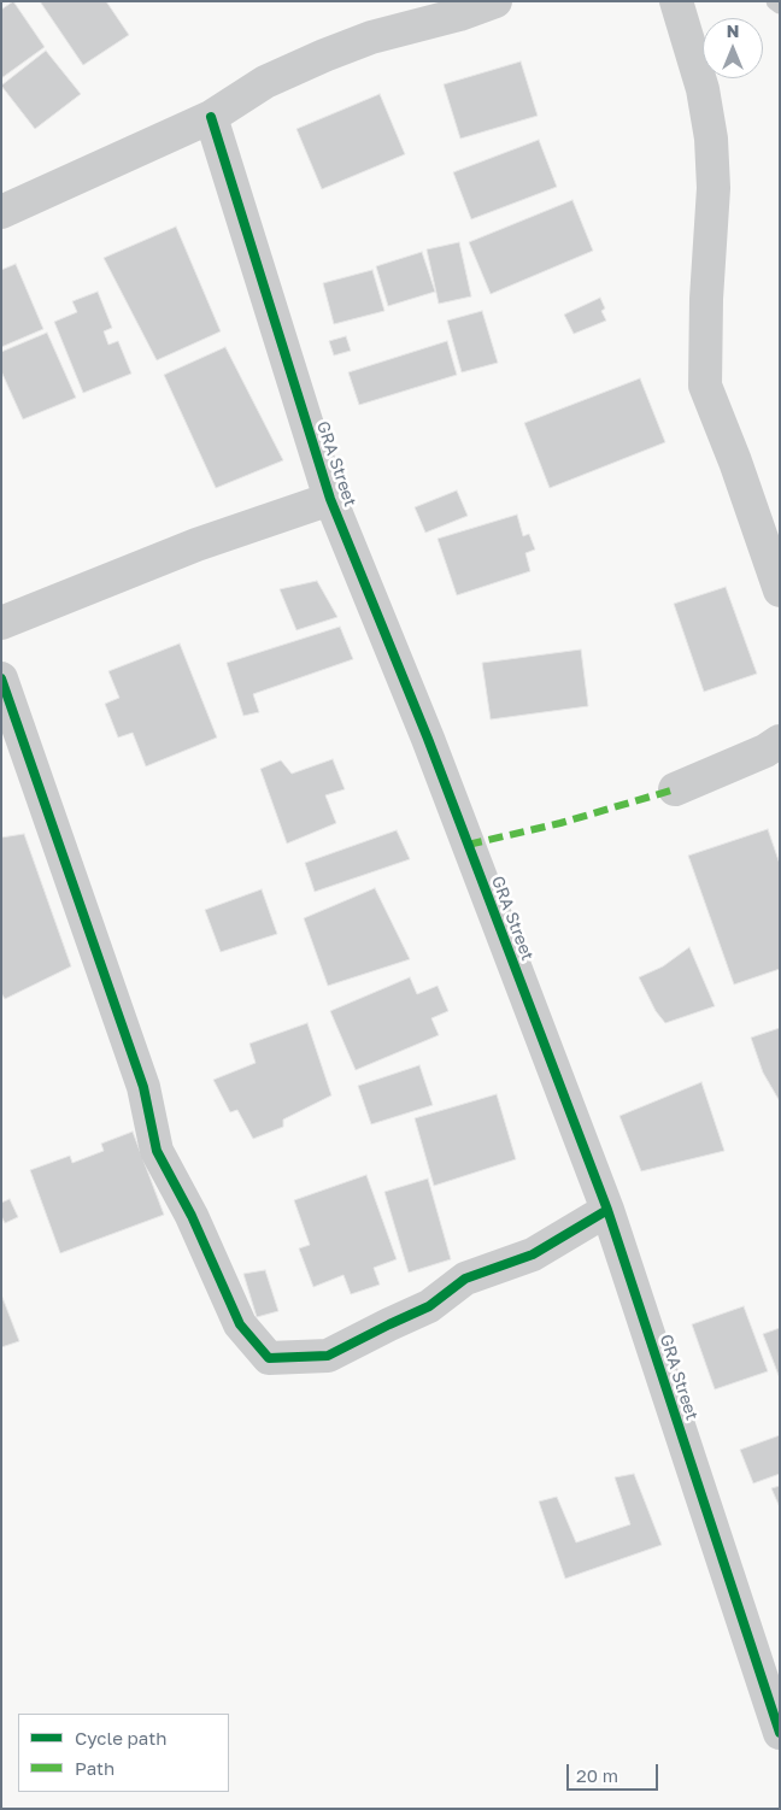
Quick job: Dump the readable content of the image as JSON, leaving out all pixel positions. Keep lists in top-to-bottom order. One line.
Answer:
{"streets":{"street":["GRA Street"]},"legend":["Cycle path","Path"],"scale_bar":"20 m","north":"top"}
